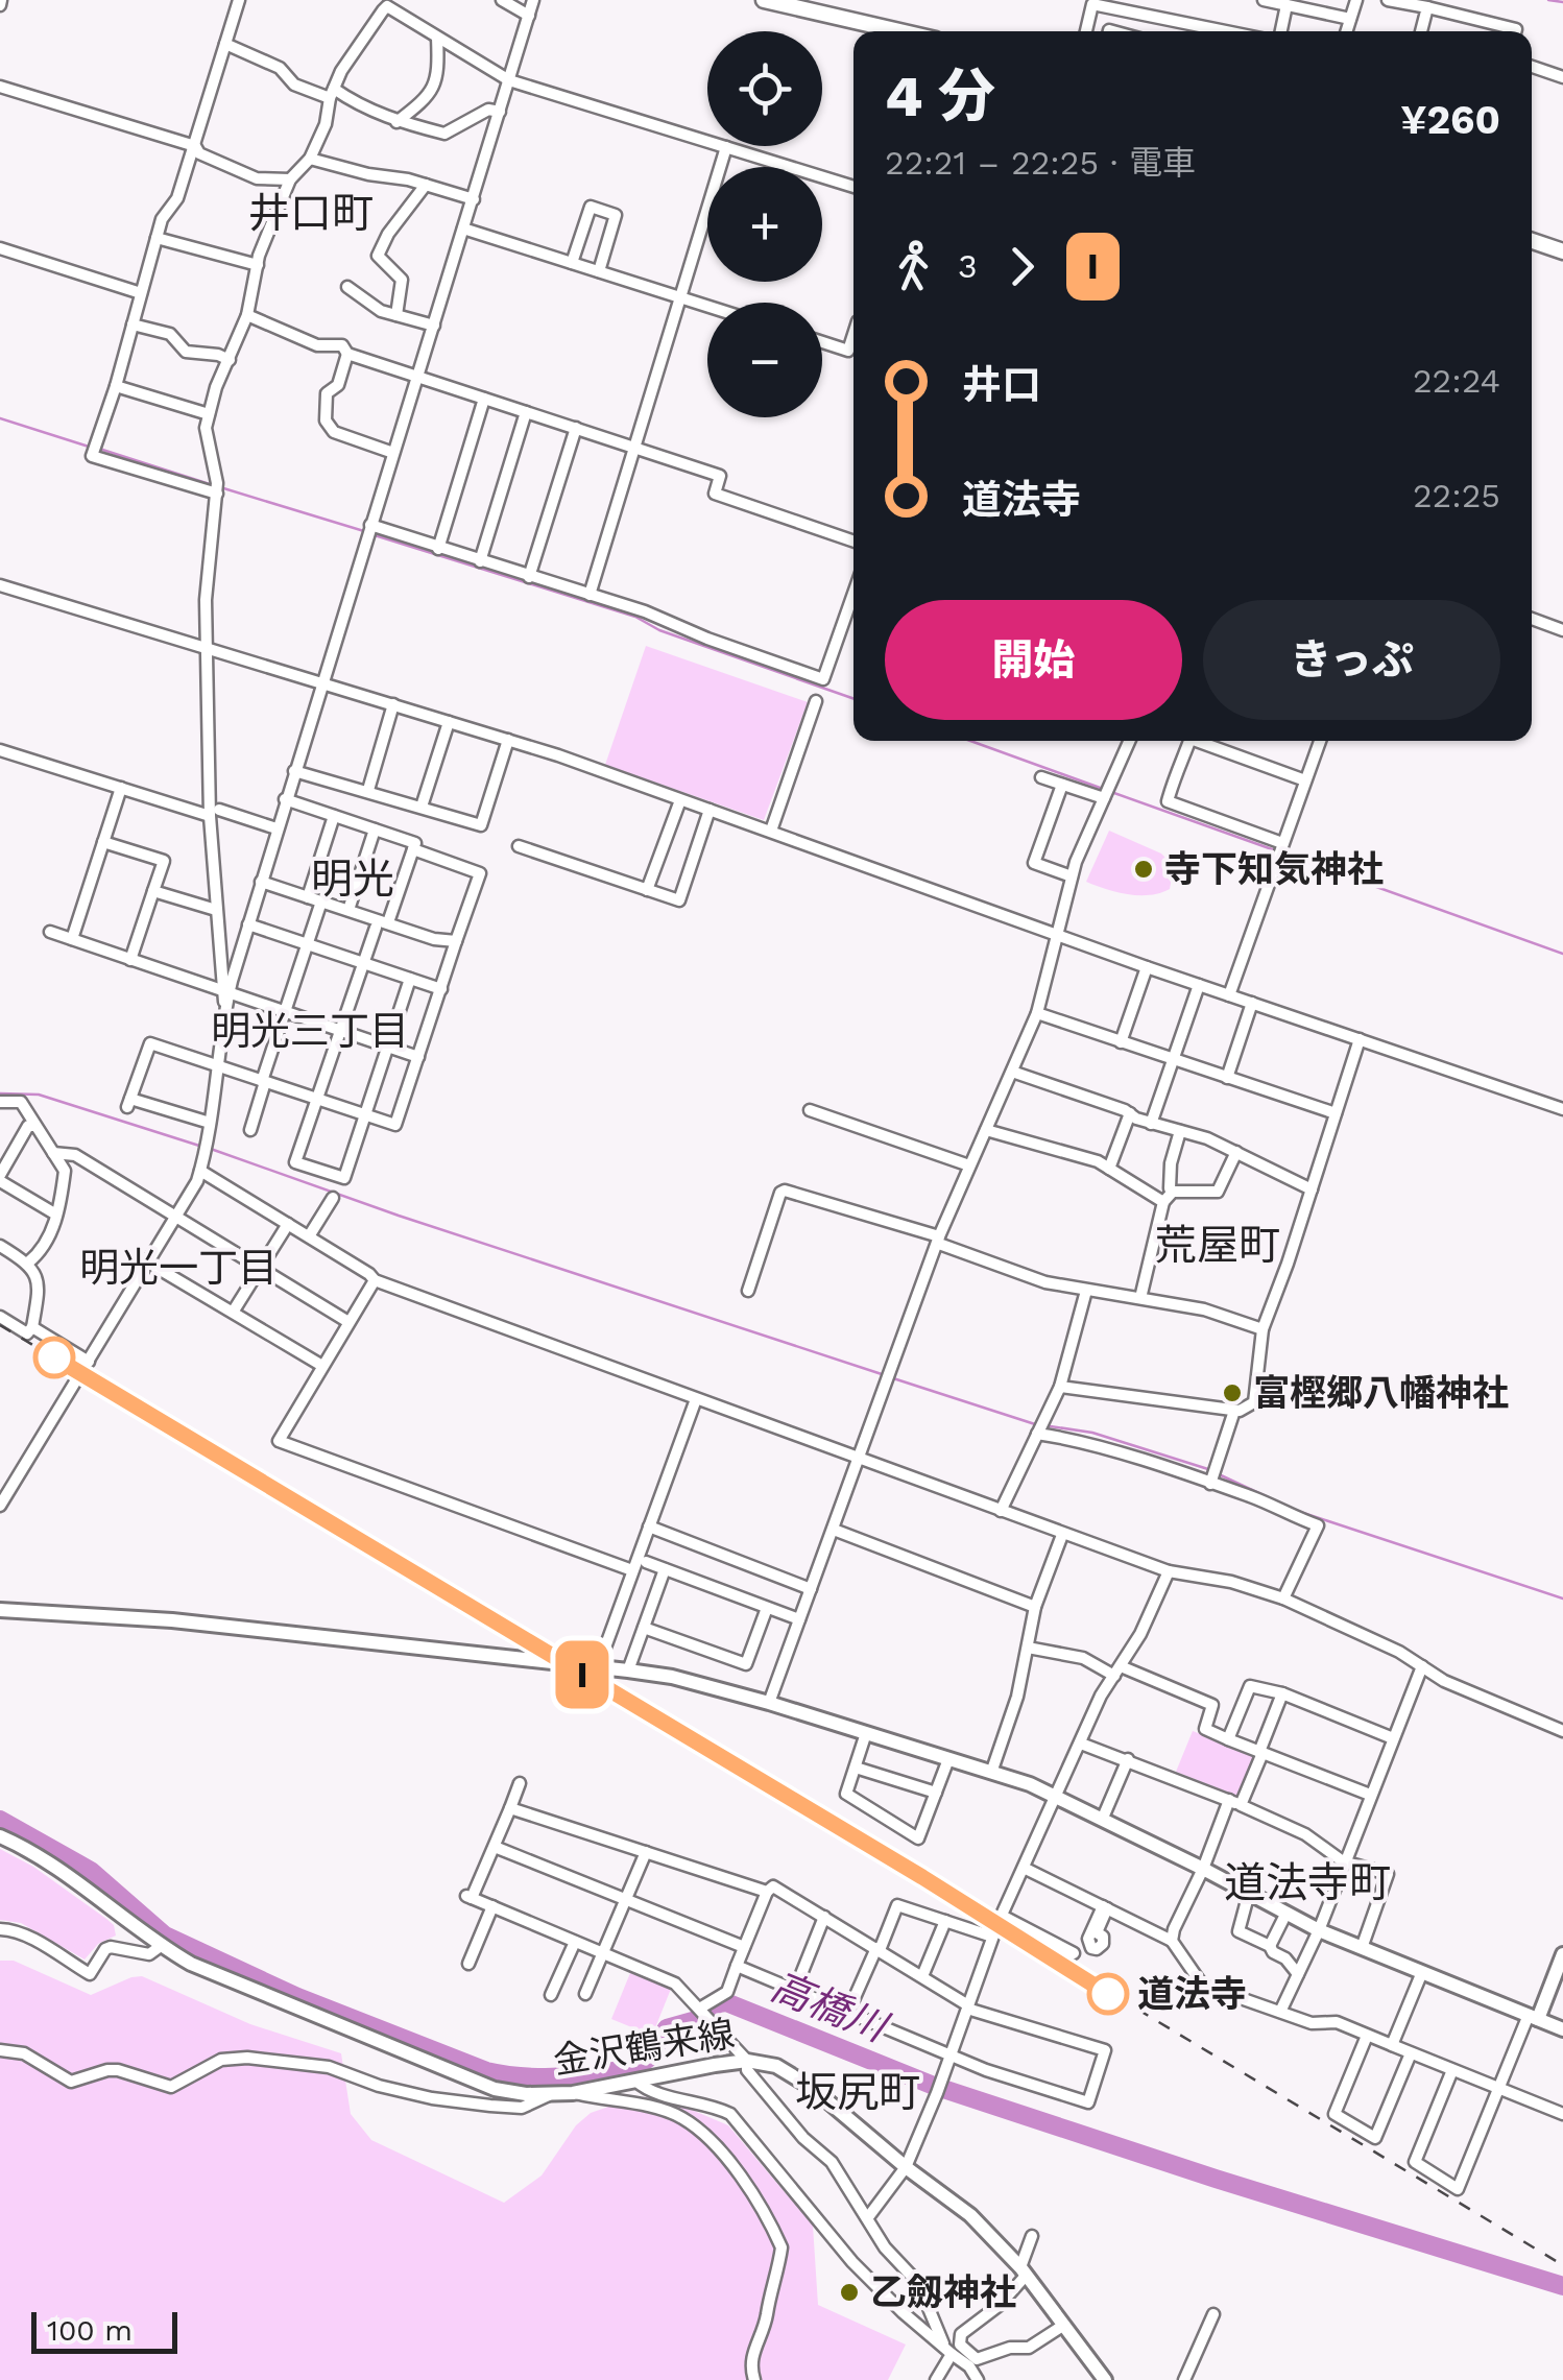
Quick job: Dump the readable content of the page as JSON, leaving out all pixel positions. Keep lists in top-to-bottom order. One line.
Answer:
{"streets":{"main road":["金沢鶴来線"]},"districts":["井口町","明光","明光三丁目","荒屋町","明光一丁目","道法寺町","坂尻町"],"water":["高橋川"],"places":["寺下知気神社","富樫郷八幡神社","道法寺","乙劔神社"],"scale_bar":"100 m","page":{"on_map":"I","map_buttons":["+","−"],"heading":["4 分","22:21 – 22:25 · 電車","¥260"],"legs":["3","I"],"list":[{"name":"井口","value":"22:24"},{"name":"道法寺","value":"22:25"}],"buttons":["開始","きっぷ"],"scale":"100 m"}}
